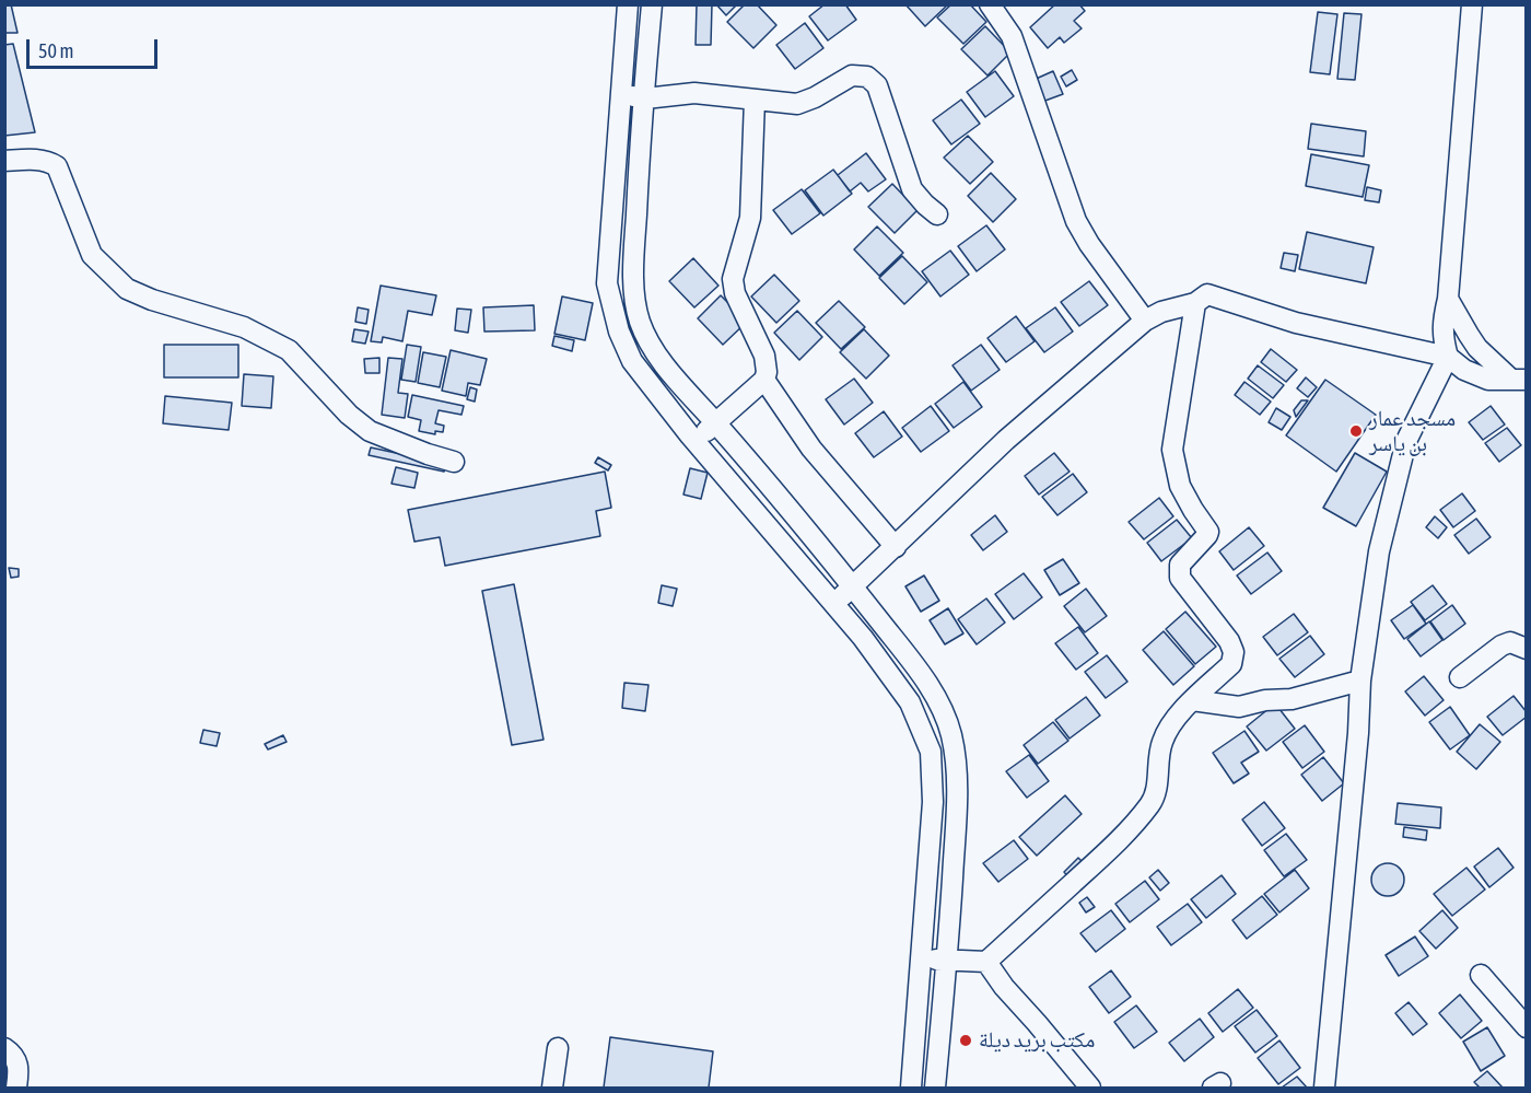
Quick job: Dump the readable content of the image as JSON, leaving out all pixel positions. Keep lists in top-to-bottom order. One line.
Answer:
{"places":["مسجد عمار بن ياسر","مكتب بريد ديلة"],"scale_bar":"50 m"}
